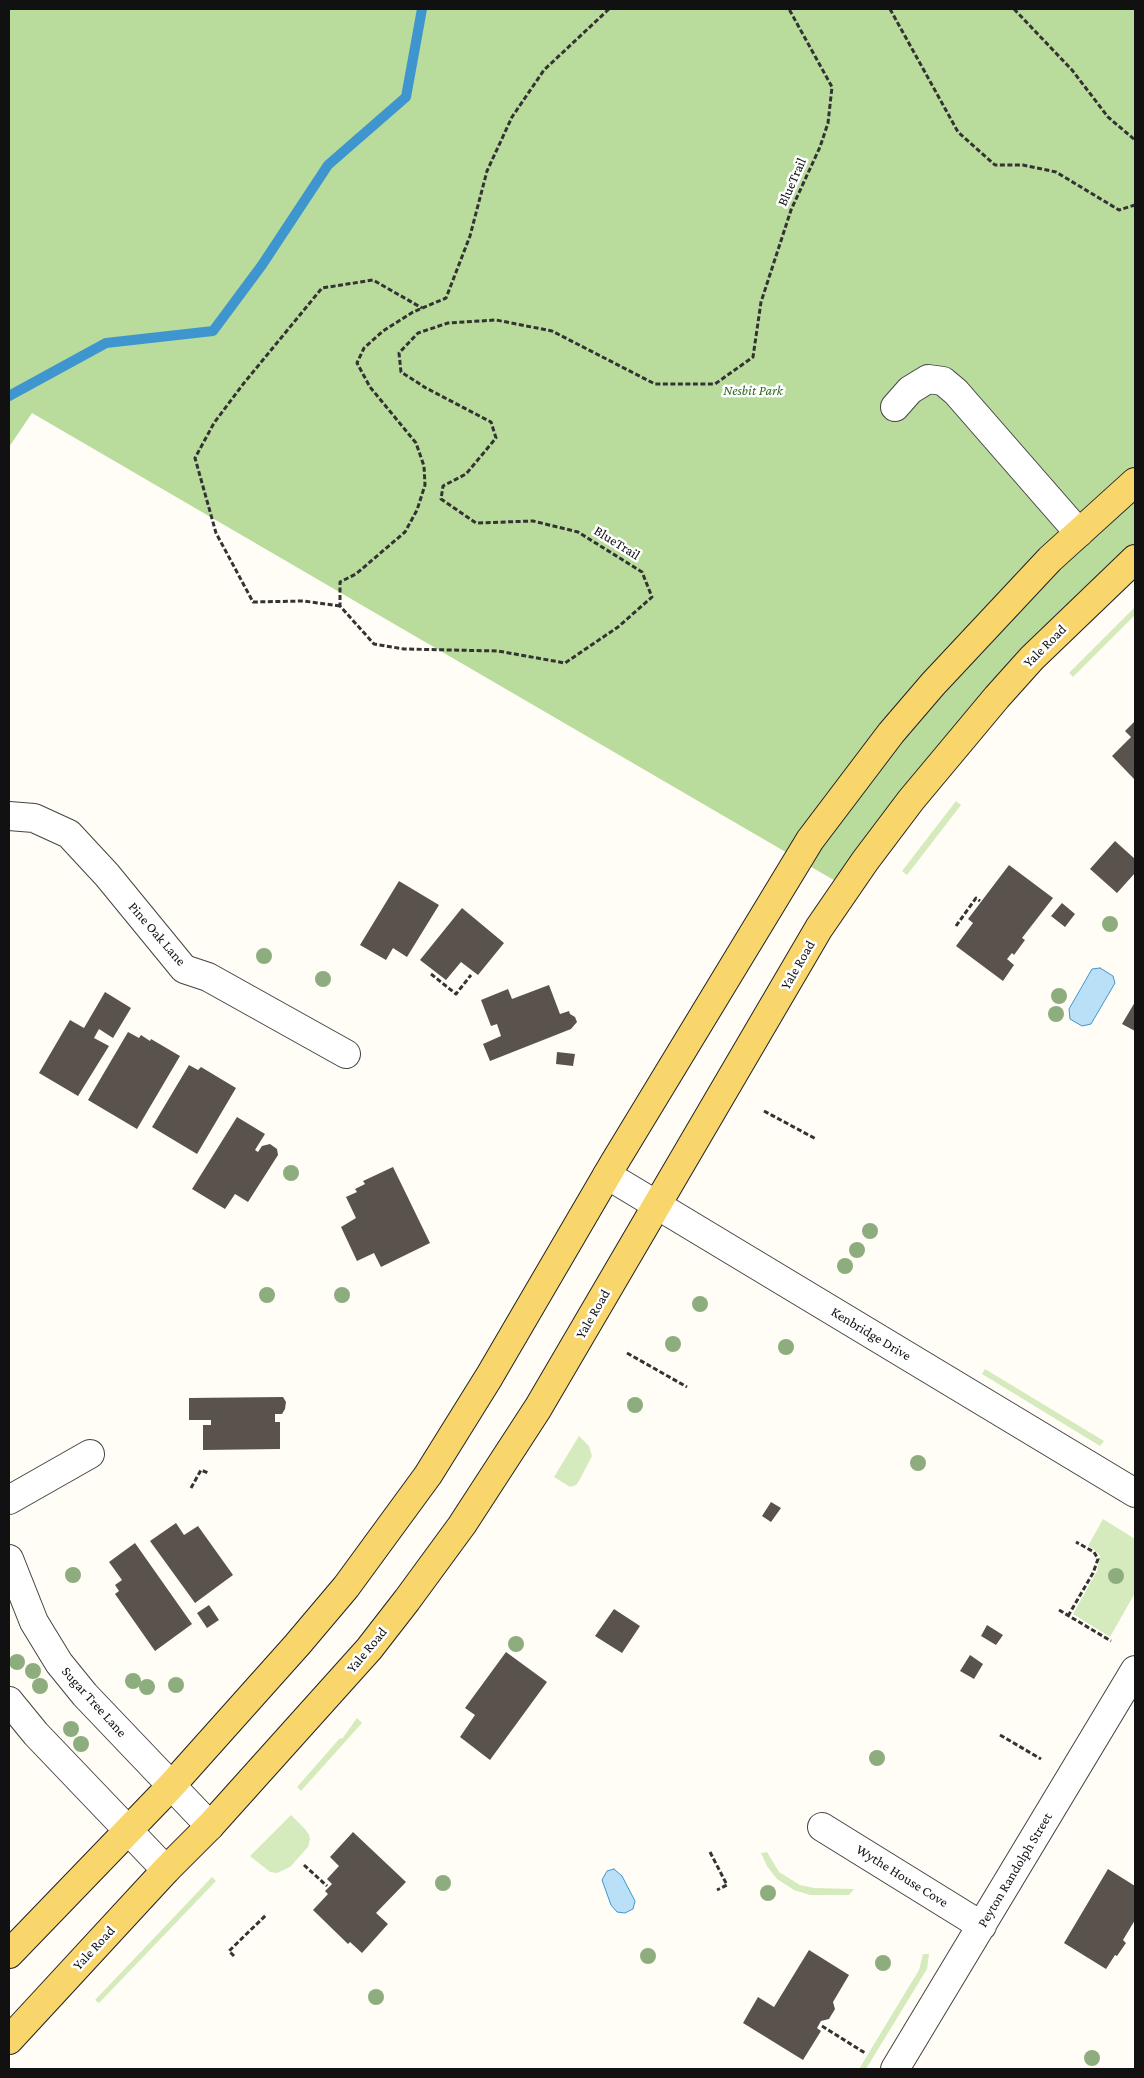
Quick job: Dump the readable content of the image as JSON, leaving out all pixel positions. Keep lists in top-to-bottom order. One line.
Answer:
{"streets":{"main road":["Yale Road"],"street":["Pine Oak Lane","Kenbridge Drive","Sugar Tree Lane","Peyton Randolph Street","Wythe House Cove"],"path":["BlueTrail"]},"crossings":[["Yale Road","Kenbridge Drive"],["Yale Road","Sugar Tree Lane"],["Peyton Randolph Street","Wythe House Cove"]],"parks":["Nesbit Park"]}
